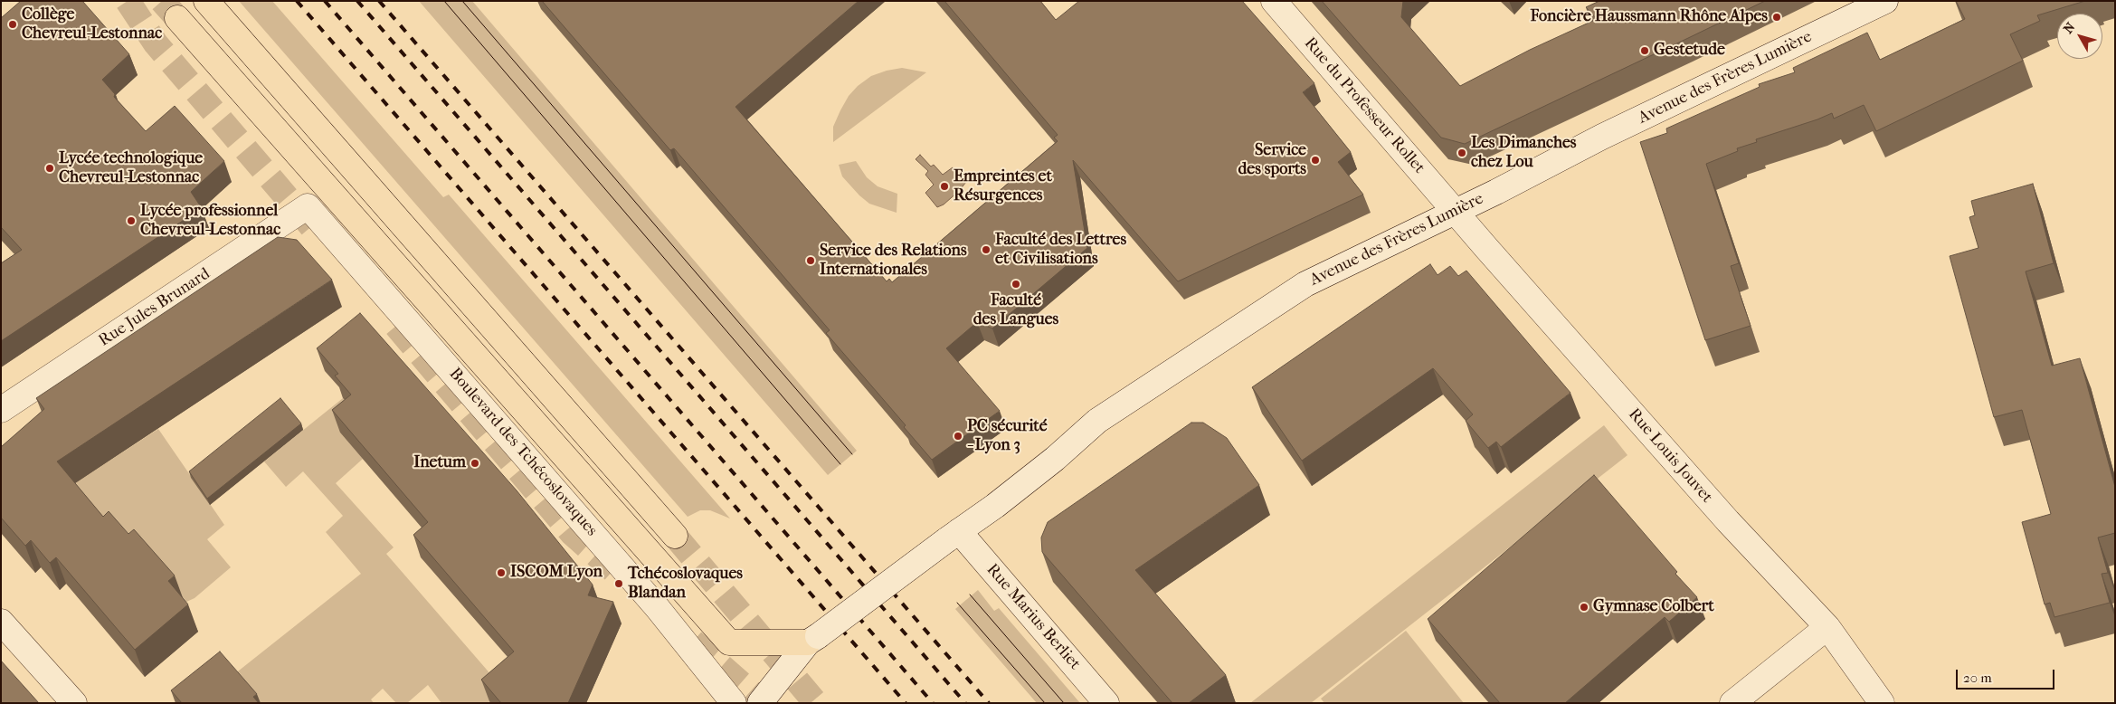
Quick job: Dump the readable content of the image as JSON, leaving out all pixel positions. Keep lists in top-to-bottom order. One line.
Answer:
{"streets":{"street":["Avenue des Frères Lumière","Rue du Professeur Rollet","Rue Jules Brunard","Boulevard des Tchécoslovaques","Rue Louis Jouvet","Rue Marius Berliet"]},"crossings":[["Avenue des Frères Lumière","Rue du Professeur Rollet"],["Avenue des Frères Lumière","Rue Louis Jouvet"],["Avenue des Frères Lumière","Rue Marius Berliet"],["Rue du Professeur Rollet","Rue Louis Jouvet"],["Rue Jules Brunard","Boulevard des Tchécoslovaques"]],"places":["Foncière Haussmann Rhône Alpes","Collège Chevreul-Lestonnac","Gestetude","Les Dimanches chez Lou","Service des sports","Lycée technologique Chevreul-Lestonnac","Empreintes et Résurgences","Lycée professionnel Chevreul-Lestonnac","Faculté des Lettres et Civilisations","Service des Relations Internationales","Faculté des Langues","PC sécurité - Lyon 3","Inetum","ISCOM Lyon","Tchécoslovaques Blandan","Gymnase Colbert"],"scale_bar":"20 m","north":"top left"}
